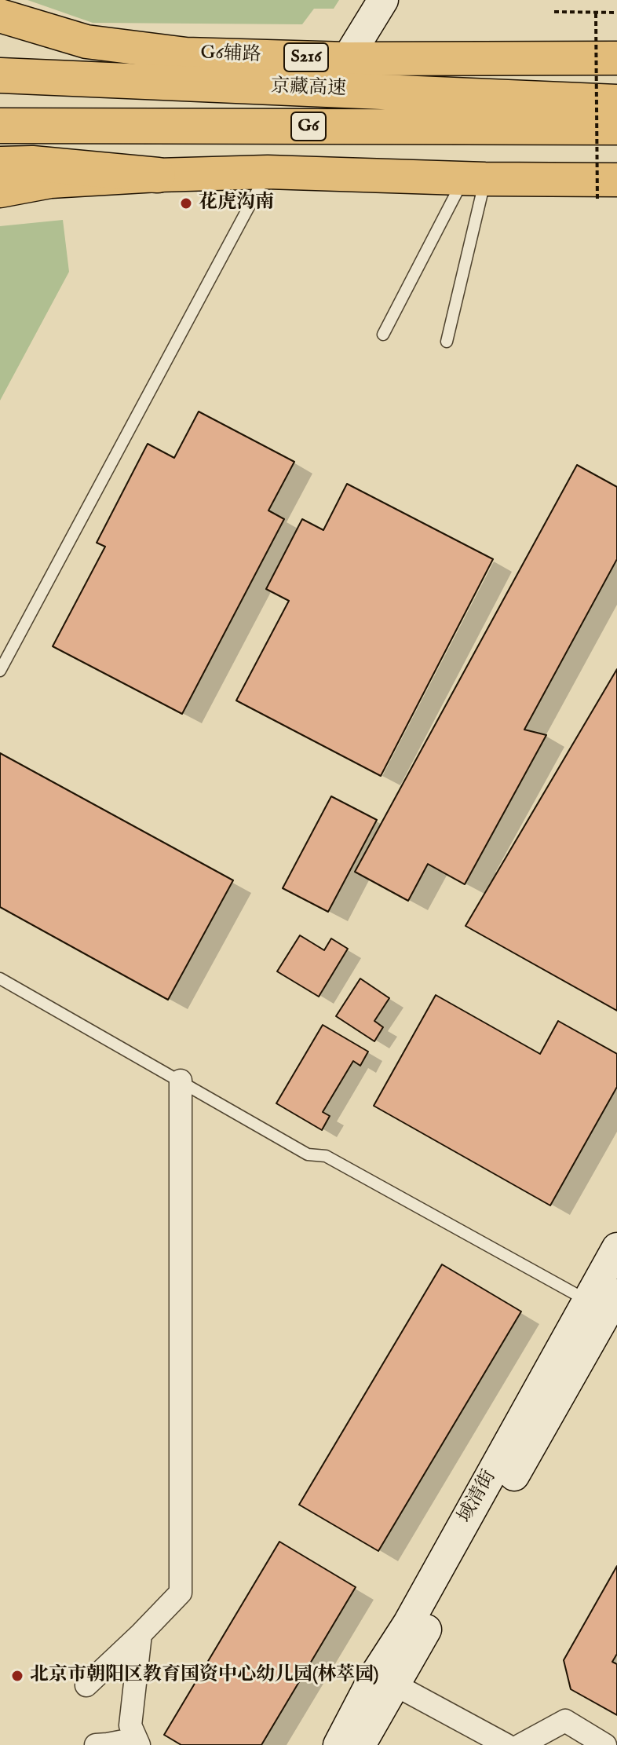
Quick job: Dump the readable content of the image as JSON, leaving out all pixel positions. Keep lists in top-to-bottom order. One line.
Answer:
{"streets":{"highway":["京藏高速","G6"],"main road":["G6辅路","S216"],"street":["域清街"]},"places":["花虎沟南","北京市朝阳区教育国资中心幼儿园(林萃园)"]}
